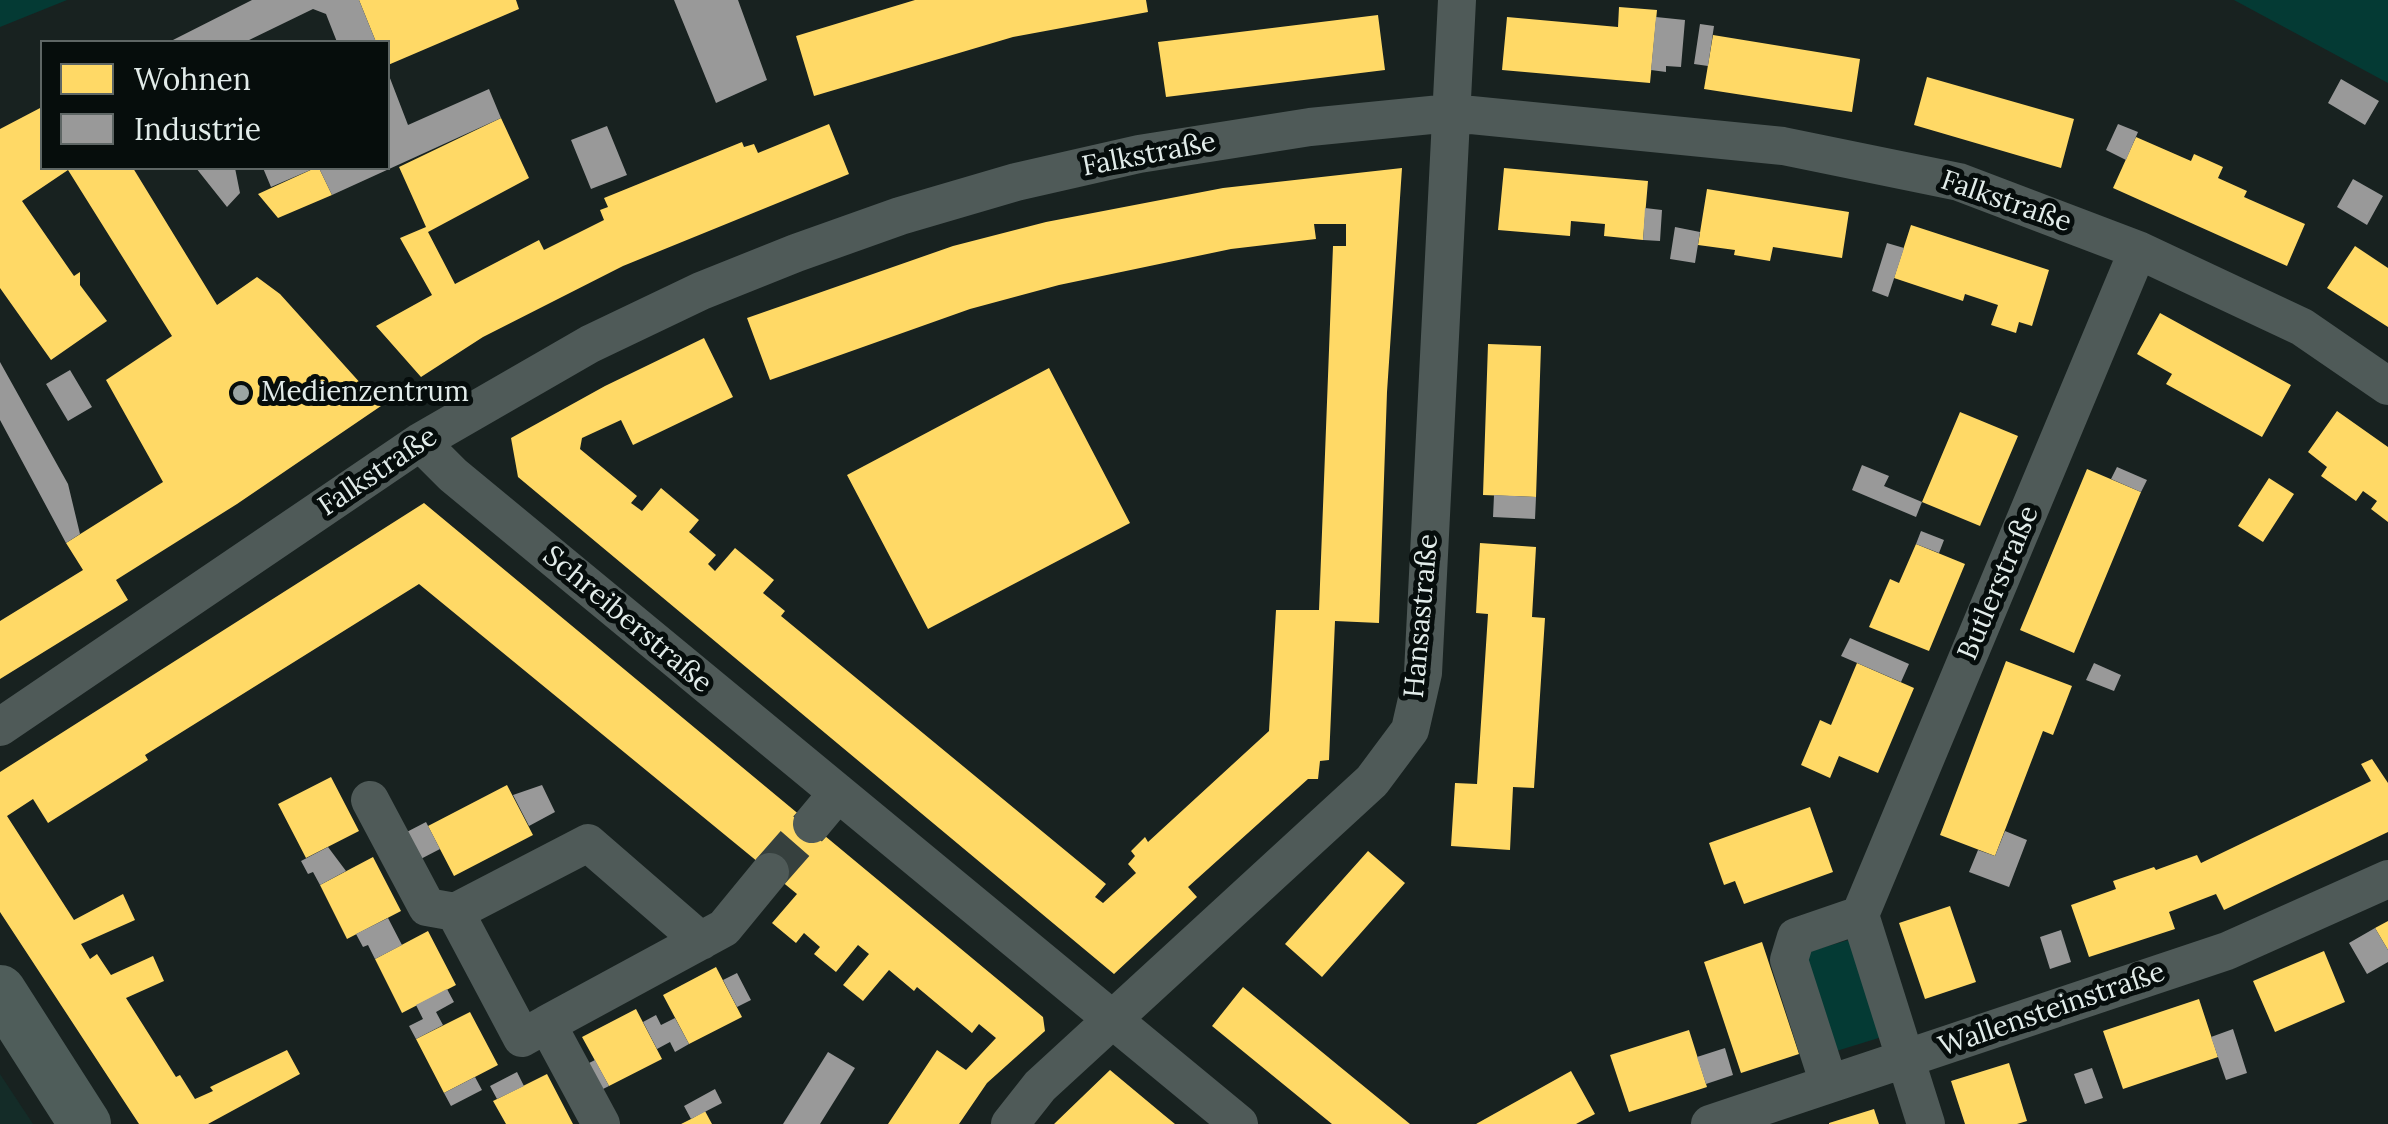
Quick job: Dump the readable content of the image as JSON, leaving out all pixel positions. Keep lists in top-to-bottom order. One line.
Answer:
{"streets":{"street":["Falkstraße","Butlerstraße","Hansastraße","Schreiberstraße","Wallensteinstraße"]},"crossings":[["Falkstraße","Butlerstraße"],["Falkstraße","Hansastraße"],["Falkstraße","Schreiberstraße"],["Hansastraße","Schreiberstraße"]],"places":["Medienzentrum"],"legend":["Wohnen","Industrie"]}
